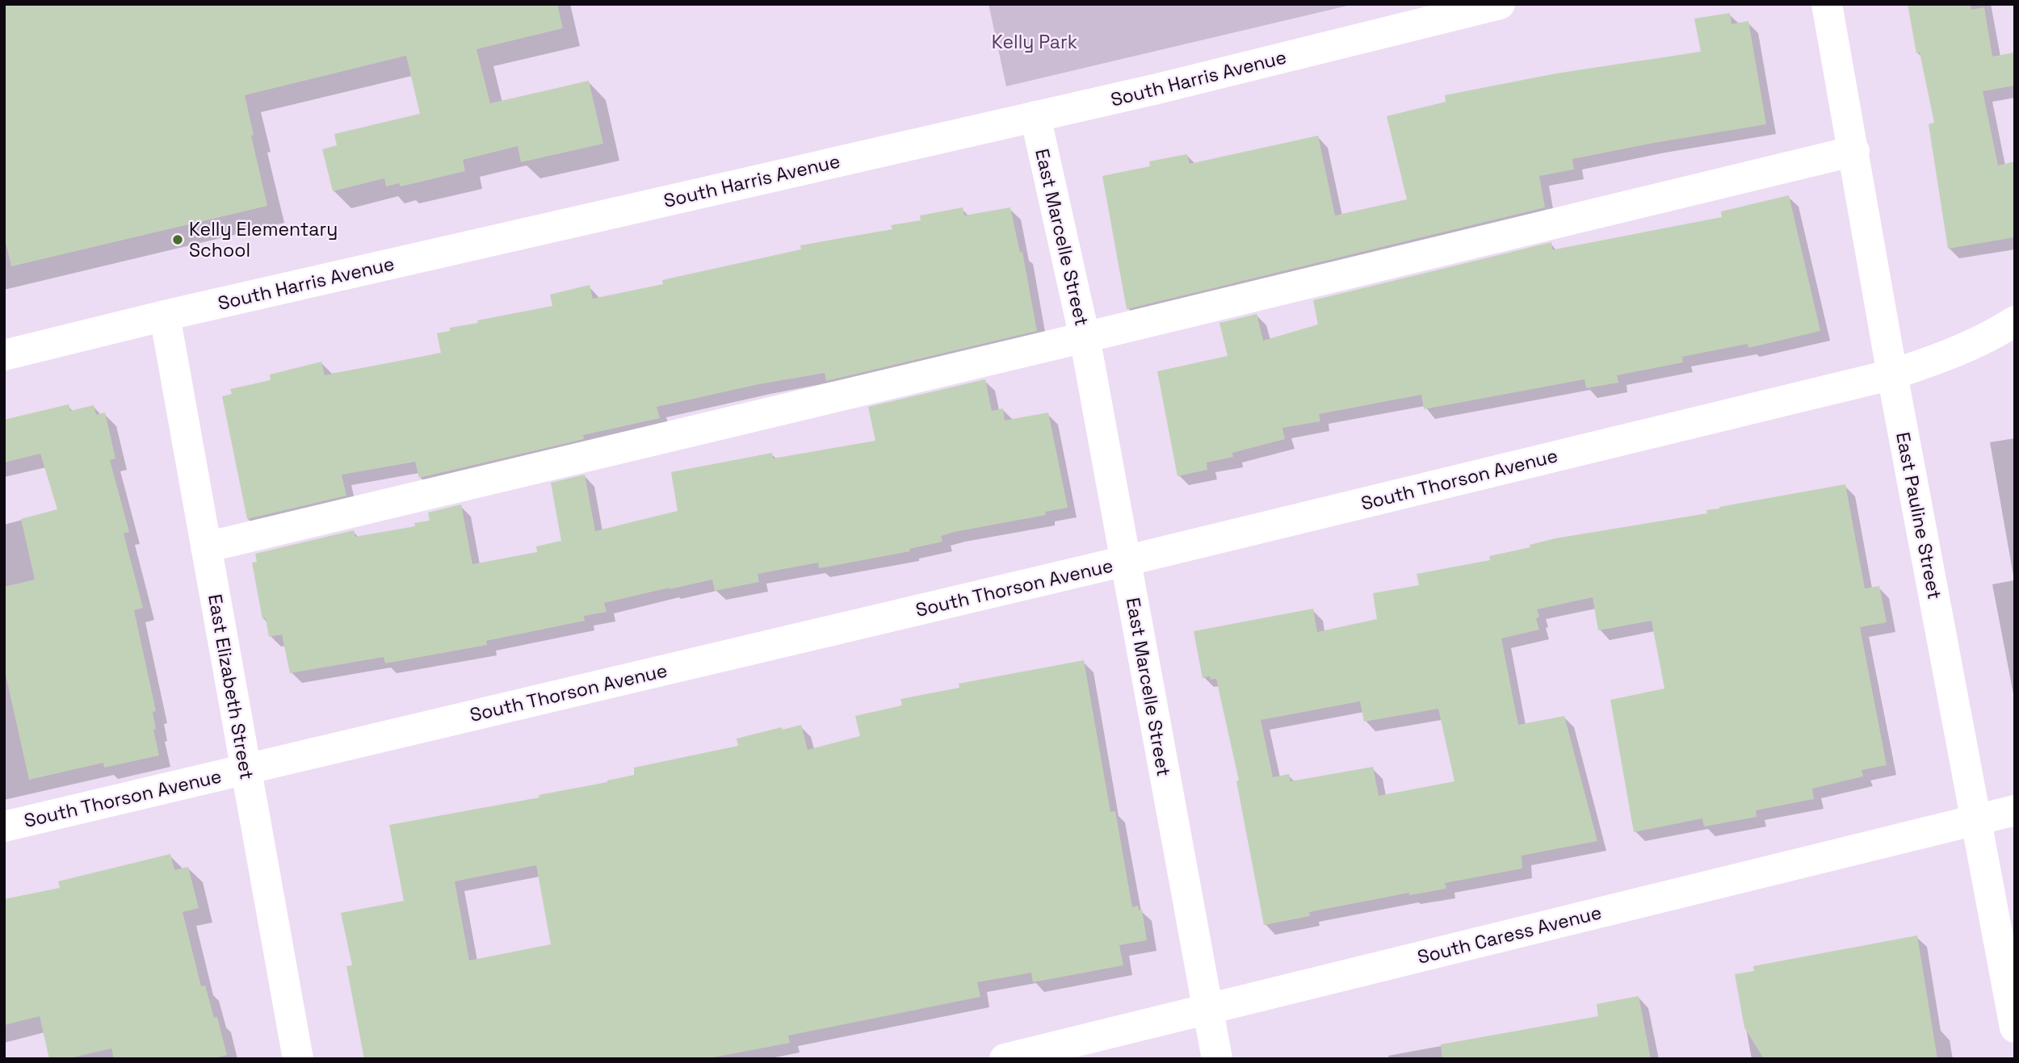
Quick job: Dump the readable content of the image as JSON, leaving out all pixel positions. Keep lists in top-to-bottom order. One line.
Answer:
{"streets":{"street":["South Harris Avenue","East Marcelle Street","South Thorson Avenue","East Pauline Street","East Elizabeth Street","South Caress Avenue"]},"crossings":[["South Harris Avenue","East Marcelle Street"],["South Harris Avenue","East Elizabeth Street"],["East Marcelle Street","South Thorson Avenue"],["East Marcelle Street","South Caress Avenue"],["South Thorson Avenue","East Pauline Street"],["South Thorson Avenue","East Elizabeth Street"],["East Pauline Street","South Caress Avenue"]],"parks":["Kelly Park"],"places":["Kelly Elementary School"]}
